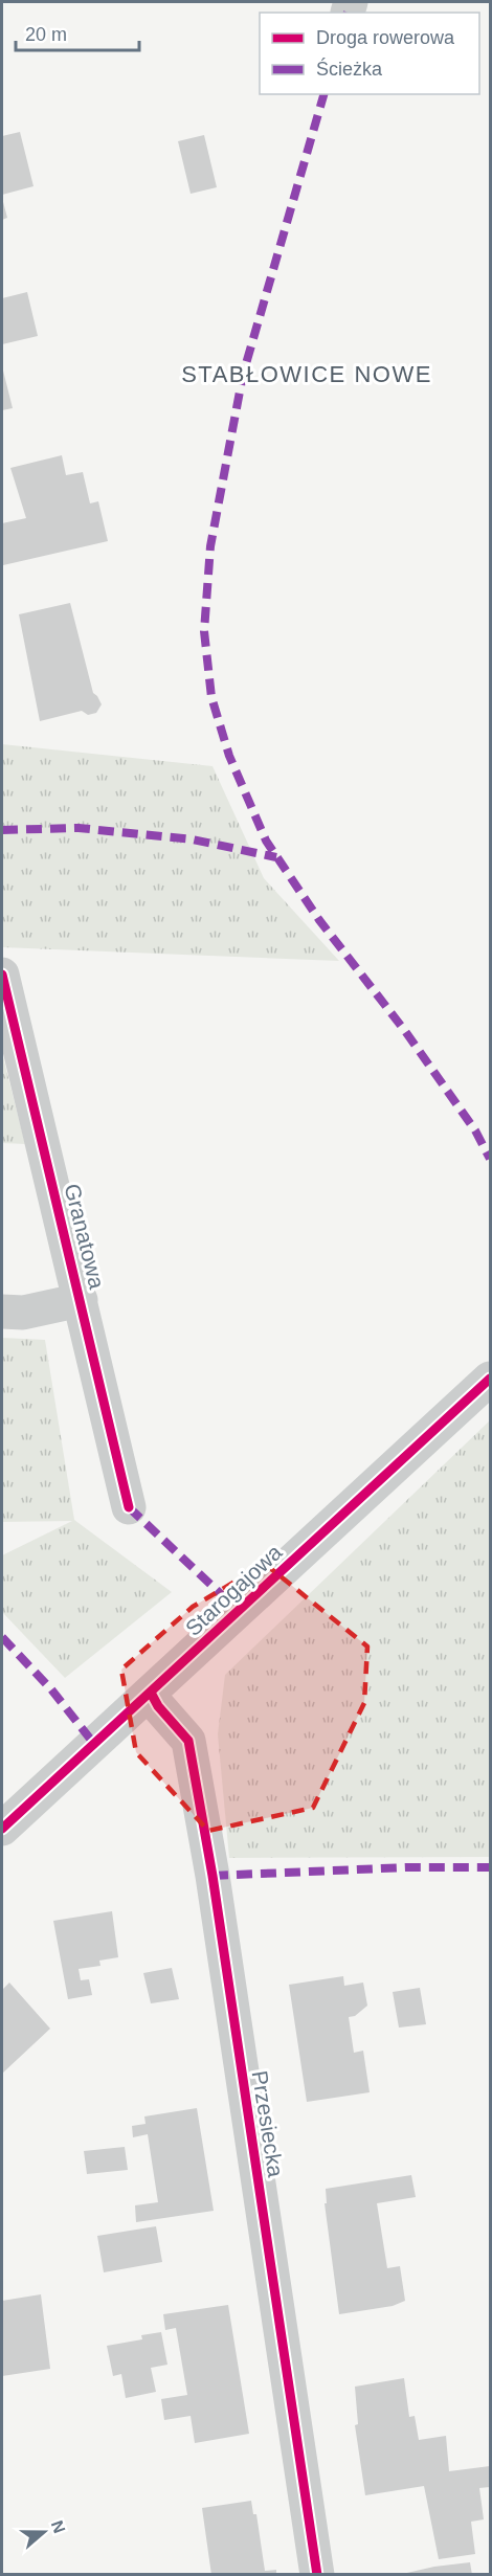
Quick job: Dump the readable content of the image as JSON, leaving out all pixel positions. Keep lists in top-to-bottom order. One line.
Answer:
{"streets":{"street":["Granatowa","Starogajowa","Przesiecka"]},"crossings":[["Starogajowa","Przesiecka"]],"districts":["STABŁOWICE NOWE"],"legend":["Droga rowerowa","Ścieżka"],"scale_bar":"20 m","north":"right"}
